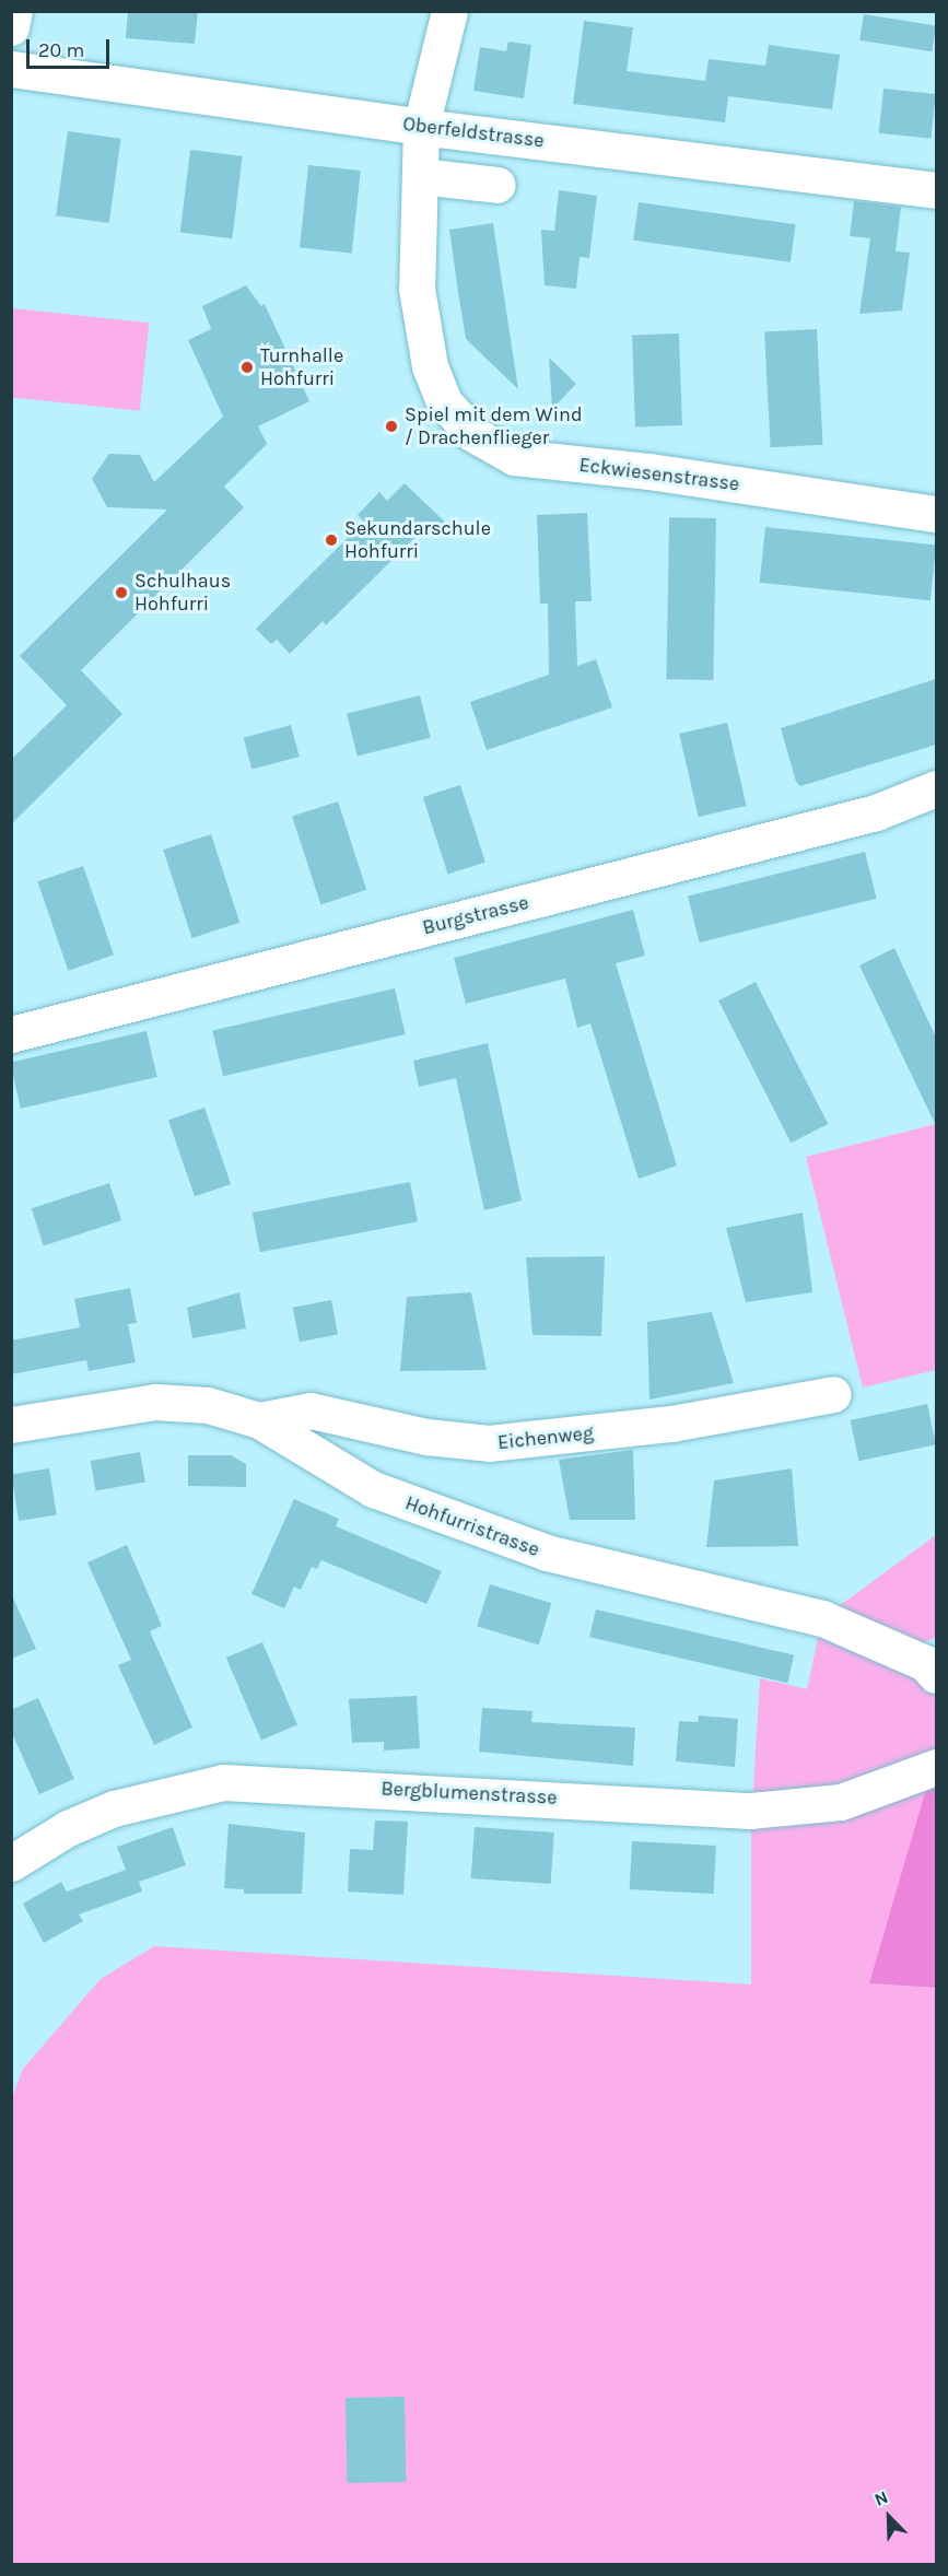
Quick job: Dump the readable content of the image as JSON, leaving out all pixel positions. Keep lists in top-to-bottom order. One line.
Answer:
{"streets":{"street":["Oberfeldstrasse","Eckwiesenstrasse","Burgstrasse","Eichenweg","Hohfurristrasse","Bergblumenstrasse"]},"crossings":[["Oberfeldstrasse","Eckwiesenstrasse"],["Eichenweg","Hohfurristrasse"]],"places":["Turnhalle Hohfurri","Spiel mit dem Wind / Drachenflieger","Sekundarschule Hohfurri","Schulhaus Hohfurri"],"scale_bar":"20 m","north":"top left"}
